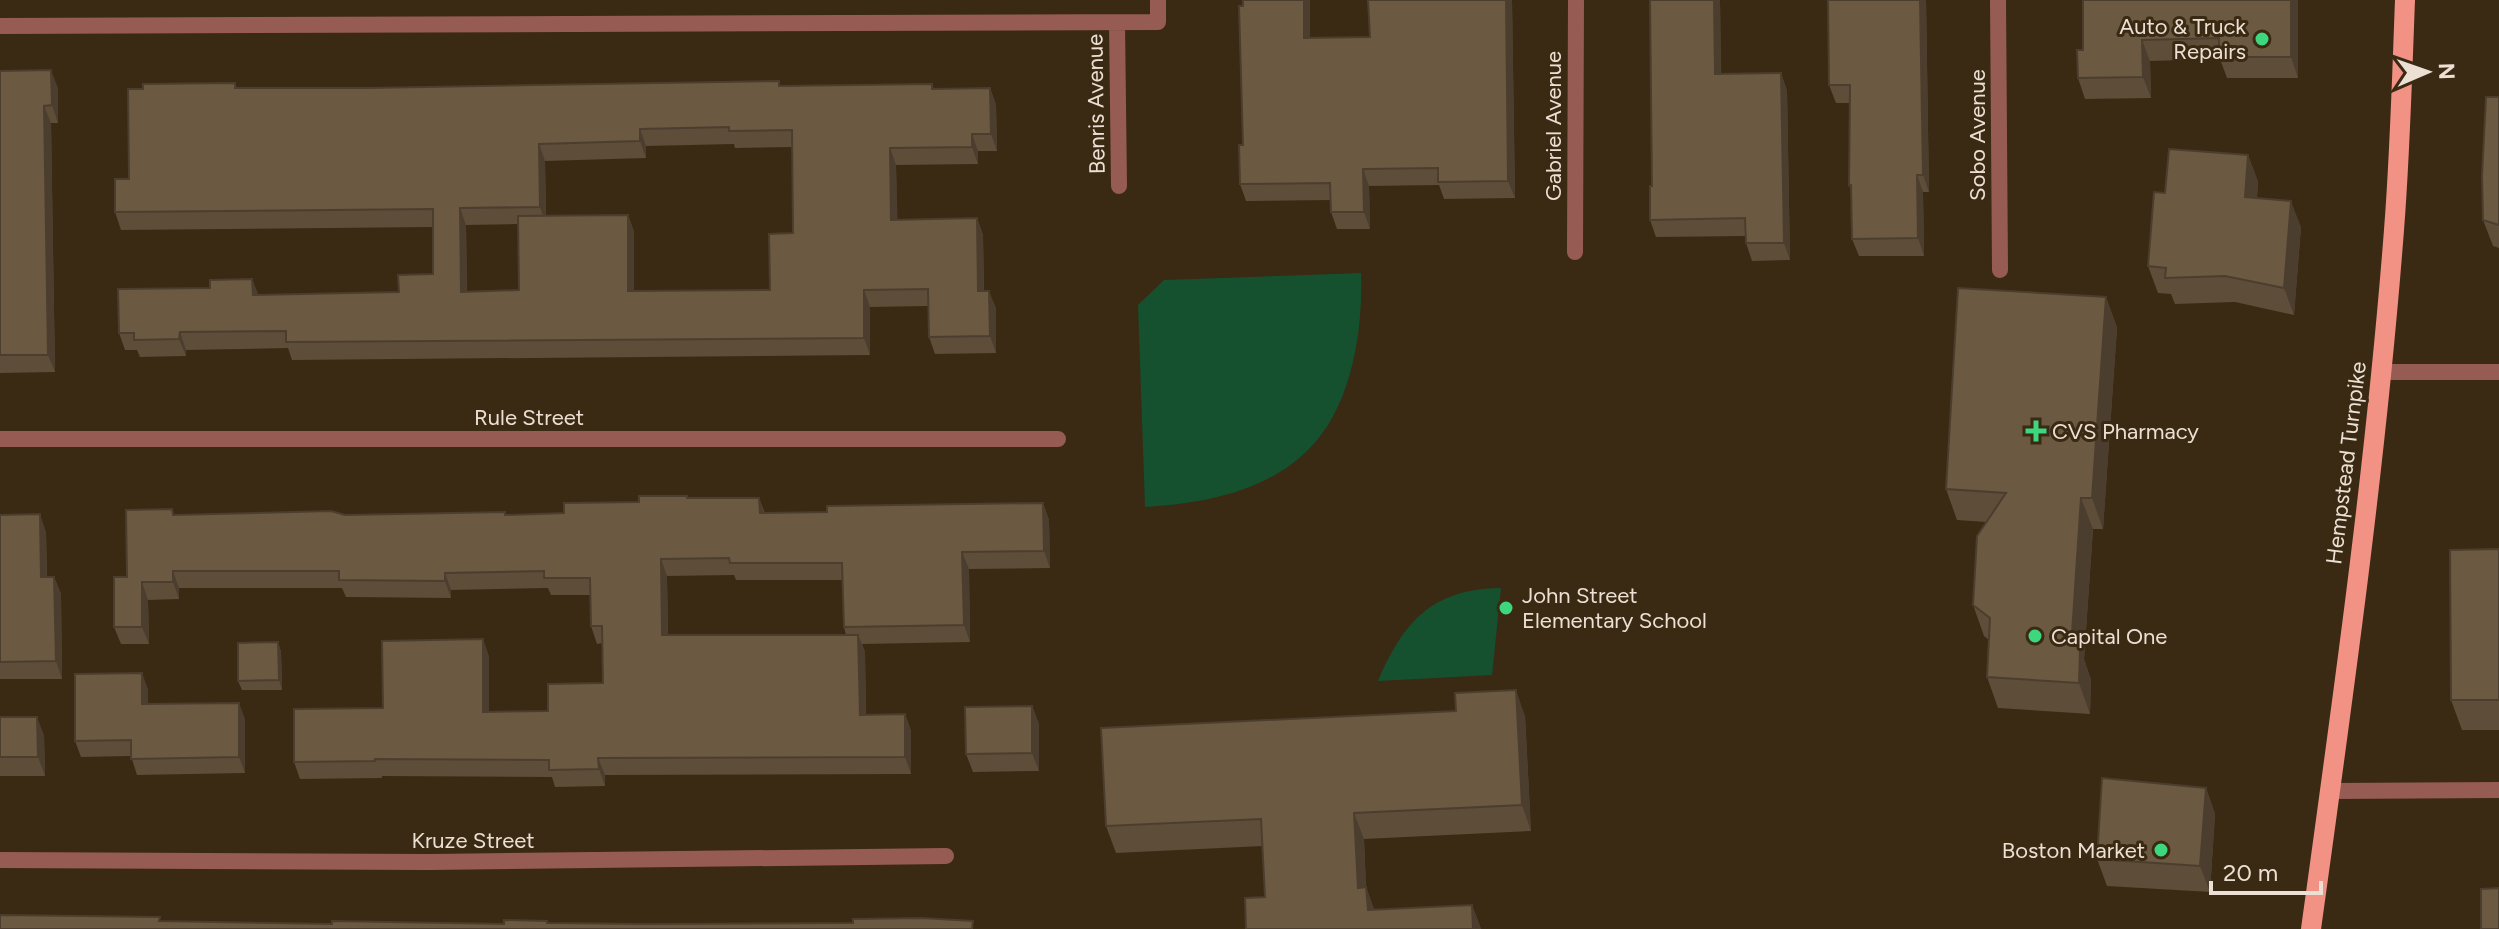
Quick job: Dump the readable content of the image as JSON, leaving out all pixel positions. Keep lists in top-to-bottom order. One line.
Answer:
{"streets":{"main road":["Hempstead Turnpike"],"street":["Benris Avenue","Gabriel Avenue","Sobo Avenue","Rule Street","Kruze Street"]},"places":{"other":["Auto & Truck Repairs","John Street Elementary School","Capital One","Boston Market"],"health":["CVS Pharmacy"]},"scale_bar":"20 m","north":"right"}
